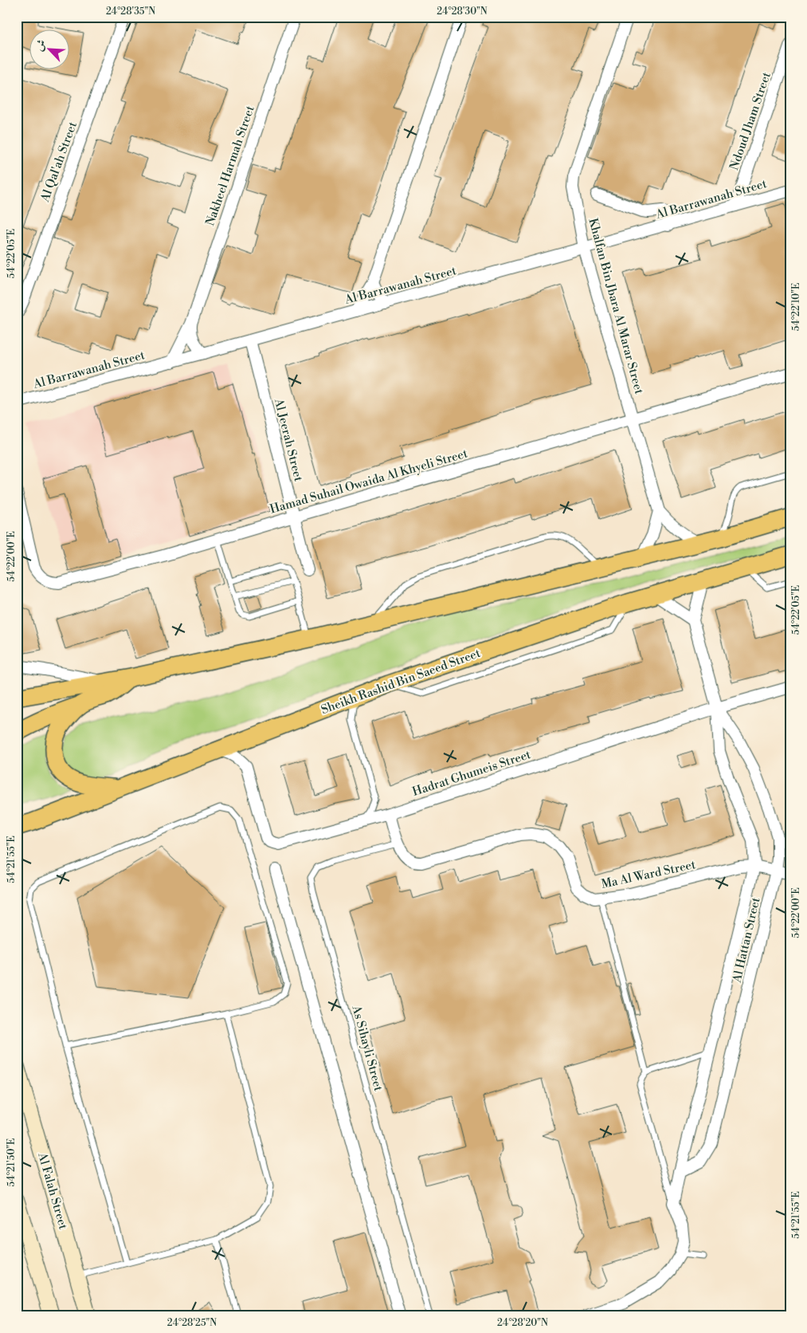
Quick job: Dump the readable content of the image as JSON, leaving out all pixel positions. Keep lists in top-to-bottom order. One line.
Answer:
{"streets":{"main road":["Sheikh Rashid Bin Saeed Street","Al Falah Street"],"street":["Ndoud Jham Street","Al Qal'ah Street","Nakheel Harmah Street","Al Barrawanah Street","Khalfan Bin Jbara Al Marar Street","Al Jeerah Street","Hamad Suhail Owaida Al Khyeli Street","Hadrat Ghumeis Street","Ma Al Ward Street","Al Hattan Street"],"lane":["As Sihayli Street"]},"crossings":[["Ndoud Jham Street","Al Barrawanah Street"],["Nakheel Harmah Street","Al Barrawanah Street"],["Al Barrawanah Street","Khalfan Bin Jbara Al Marar Street"],["Al Barrawanah Street","Al Jeerah Street"],["Khalfan Bin Jbara Al Marar Street","Hamad Suhail Owaida Al Khyeli Street"],["Al Jeerah Street","Hamad Suhail Owaida Al Khyeli Street"],["Sheikh Rashid Bin Saeed Street","Hadrat Ghumeis Street"],["Sheikh Rashid Bin Saeed Street","Al Hattan Street"],["Hadrat Ghumeis Street","Ma Al Ward Street"],["Hadrat Ghumeis Street","Al Hattan Street"],["Ma Al Ward Street","Al Hattan Street"],["Ma Al Ward Street","As Sihayli Street"]],"north":"top left","coordinates":["24°28'35\"N","24°28'30\"N","54°22'05\"E","54°22'10\"E","54°22'00\"E","54°21'55\"E","54°21'50\"E","24°28'25\"N","24°28'20\"N"]}
